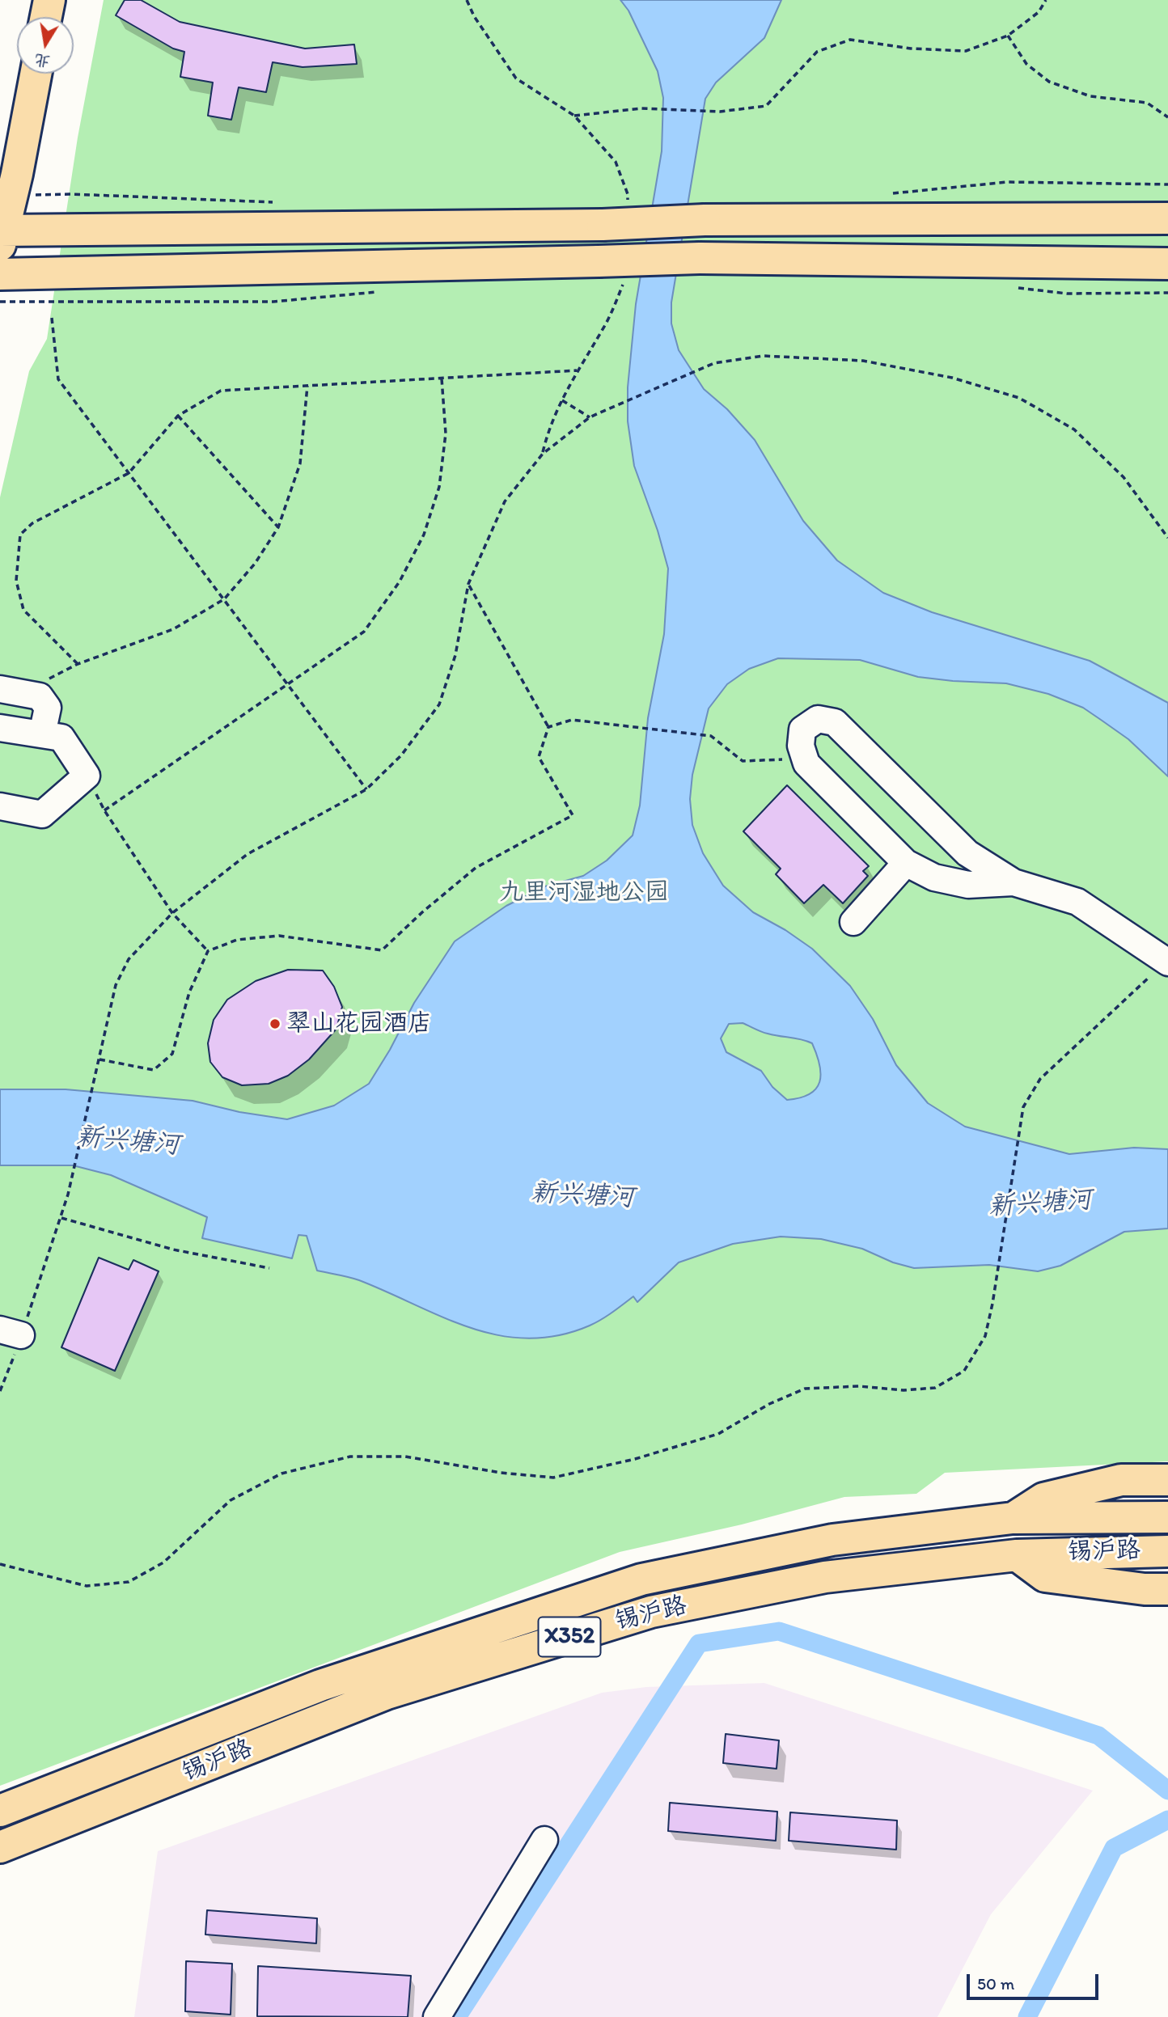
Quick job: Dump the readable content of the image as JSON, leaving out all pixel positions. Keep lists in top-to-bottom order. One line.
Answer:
{"streets":{"main road":["锡沪路","X352"]},"water":["新兴塘河"],"parks":["九里河湿地公园"],"places":["翠山花园酒店"],"scale_bar":"50 m","north":"bottom"}
